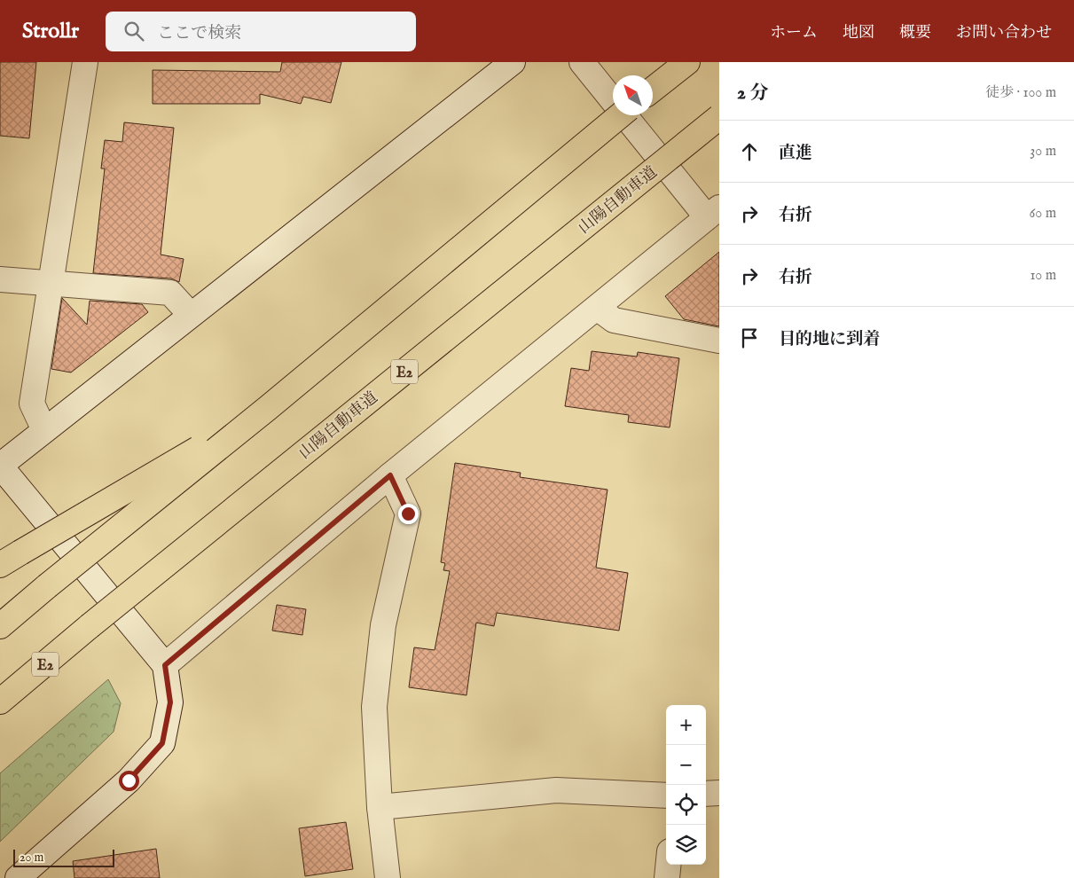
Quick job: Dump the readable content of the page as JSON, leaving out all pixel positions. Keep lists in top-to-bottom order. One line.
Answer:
{"streets":{"highway":["山陽自動車道","E2"]},"scale_bar":"20 m","north":"top left","page":{"header":"Strollr","search":"ここで検索","nav":["ホーム","地図","概要","お問い合わせ"],"heading":["2 分","徒歩 · 100 m"],"list":[["直進","30 m"],["右折","60 m"],["右折","10 m"],"目的地に到着"],"map_buttons":["+","−"],"scale":"20 m"}}
